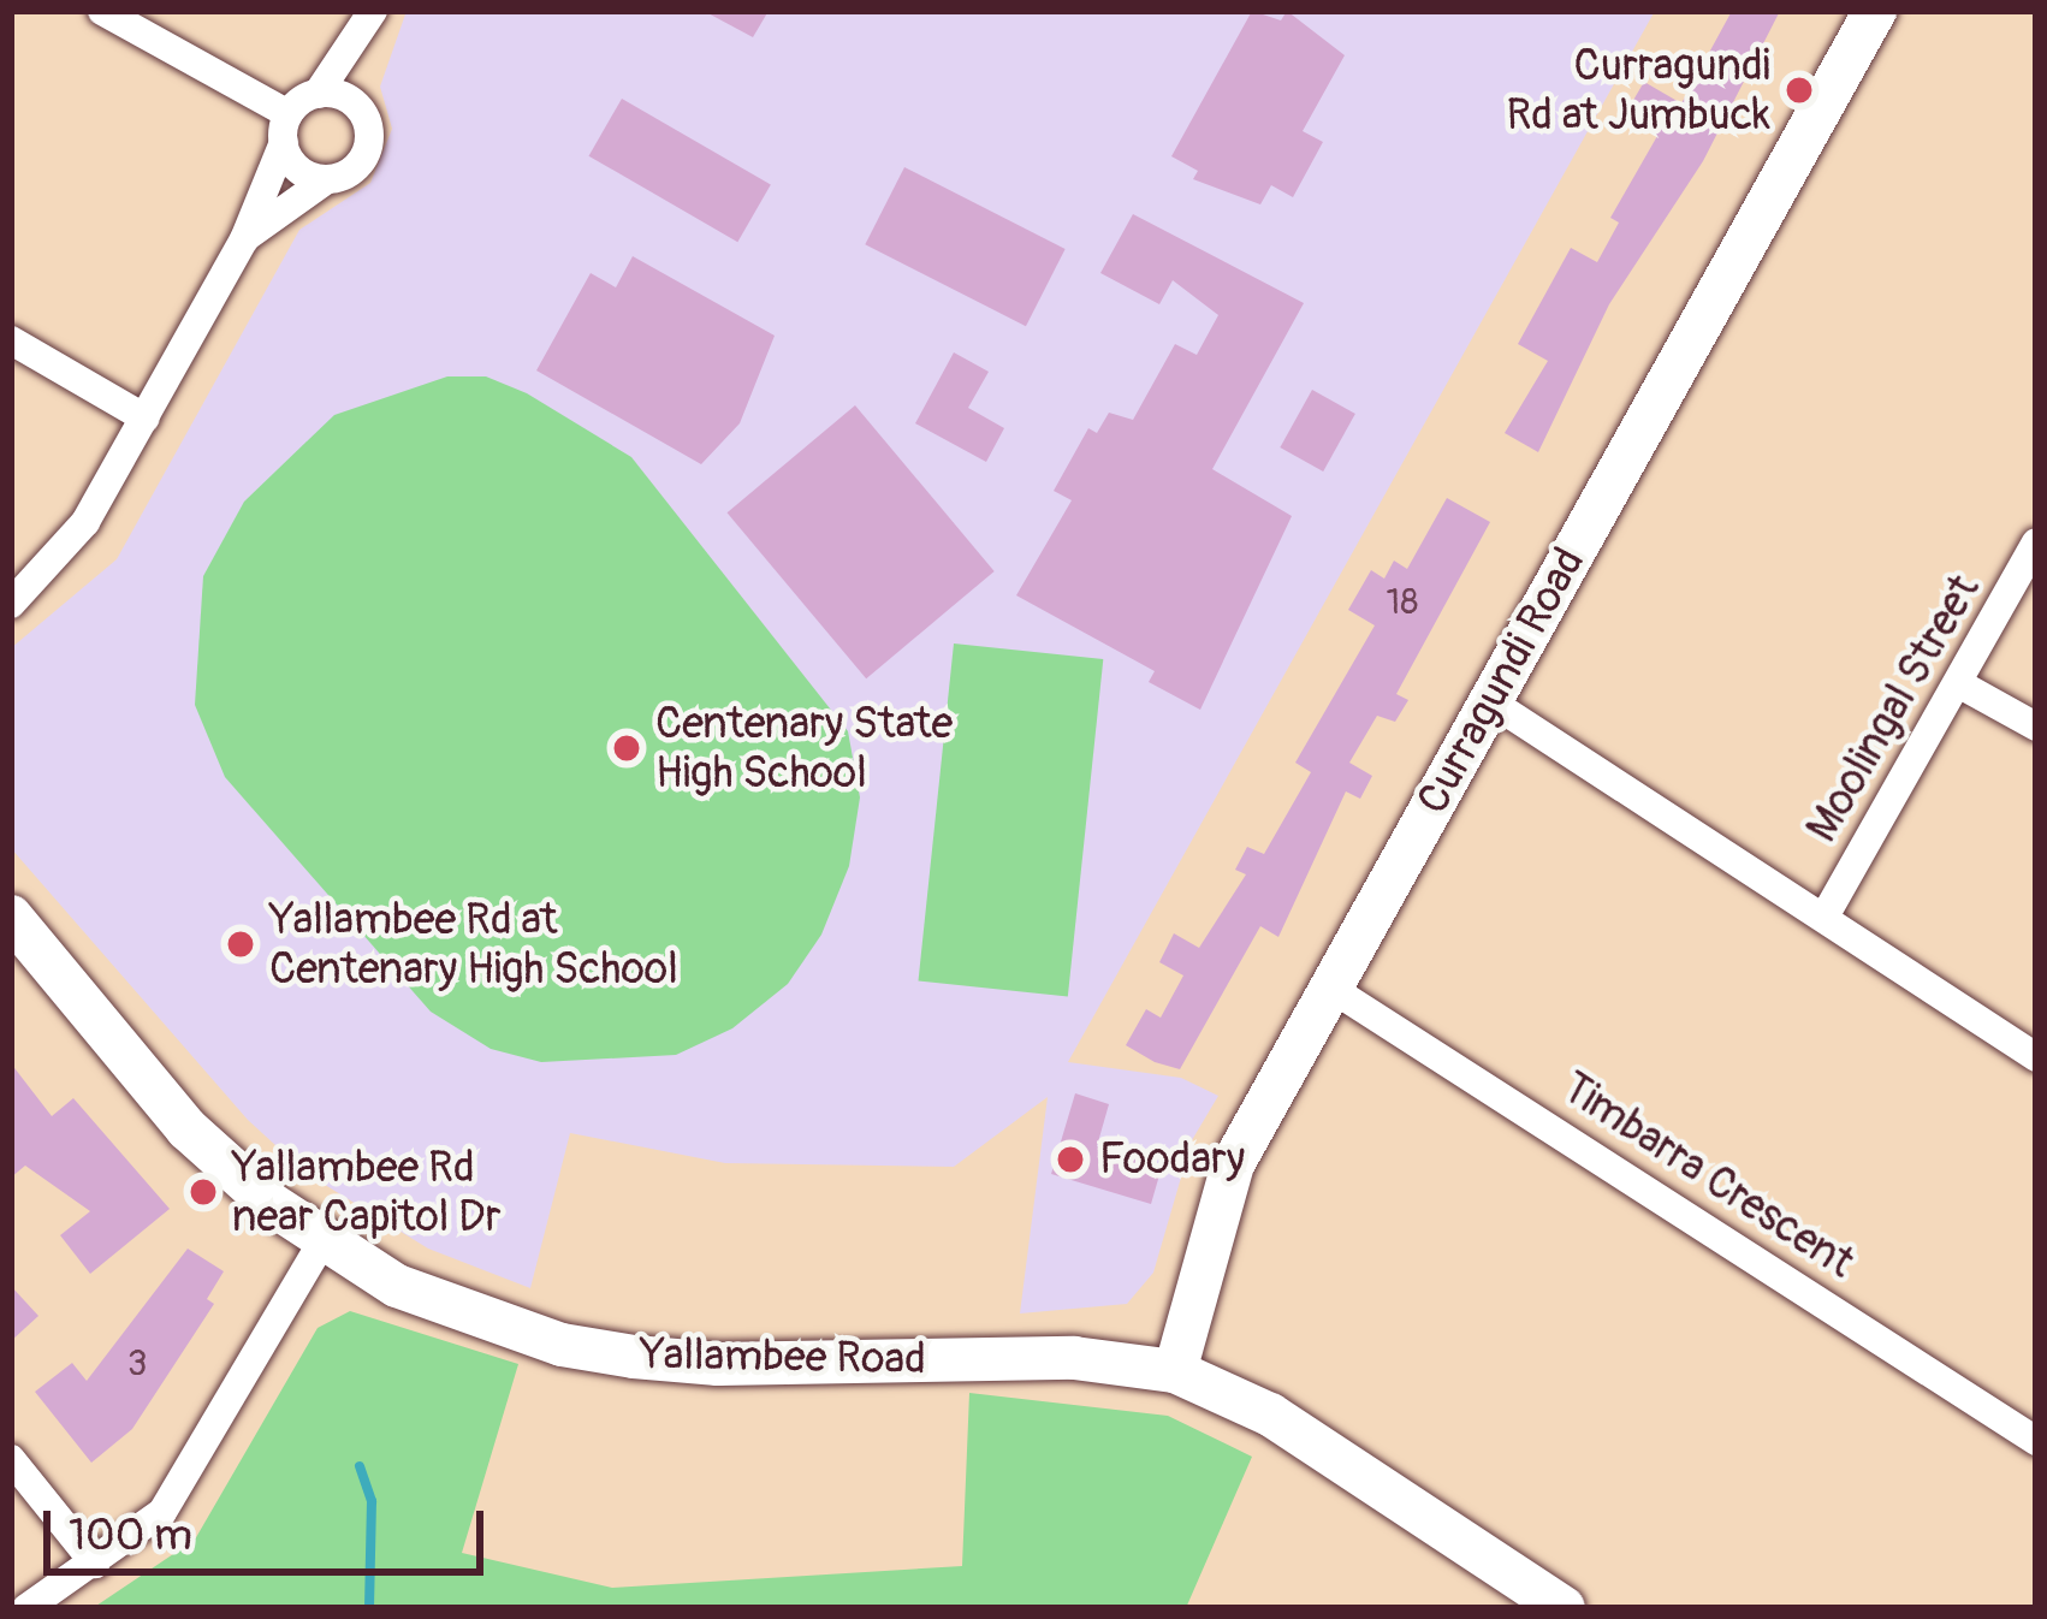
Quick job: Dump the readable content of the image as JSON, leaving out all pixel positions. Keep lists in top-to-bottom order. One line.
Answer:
{"streets":{"main road":["Curragundi Road","Yallambee Road"],"street":["Moolingal Street","Timbarra Crescent"]},"crossings":[["Curragundi Road","Timbarra Crescent"],["Curragundi Road","Yallambee Road"]],"places":["Curragundi Rd at Jumbuck","Centenary State High School","Yallambee Rd at Centenary High School","Foodary","Yallambee Rd near Capitol Dr"],"house_numbers":["18","3"],"scale_bar":"100 m"}
